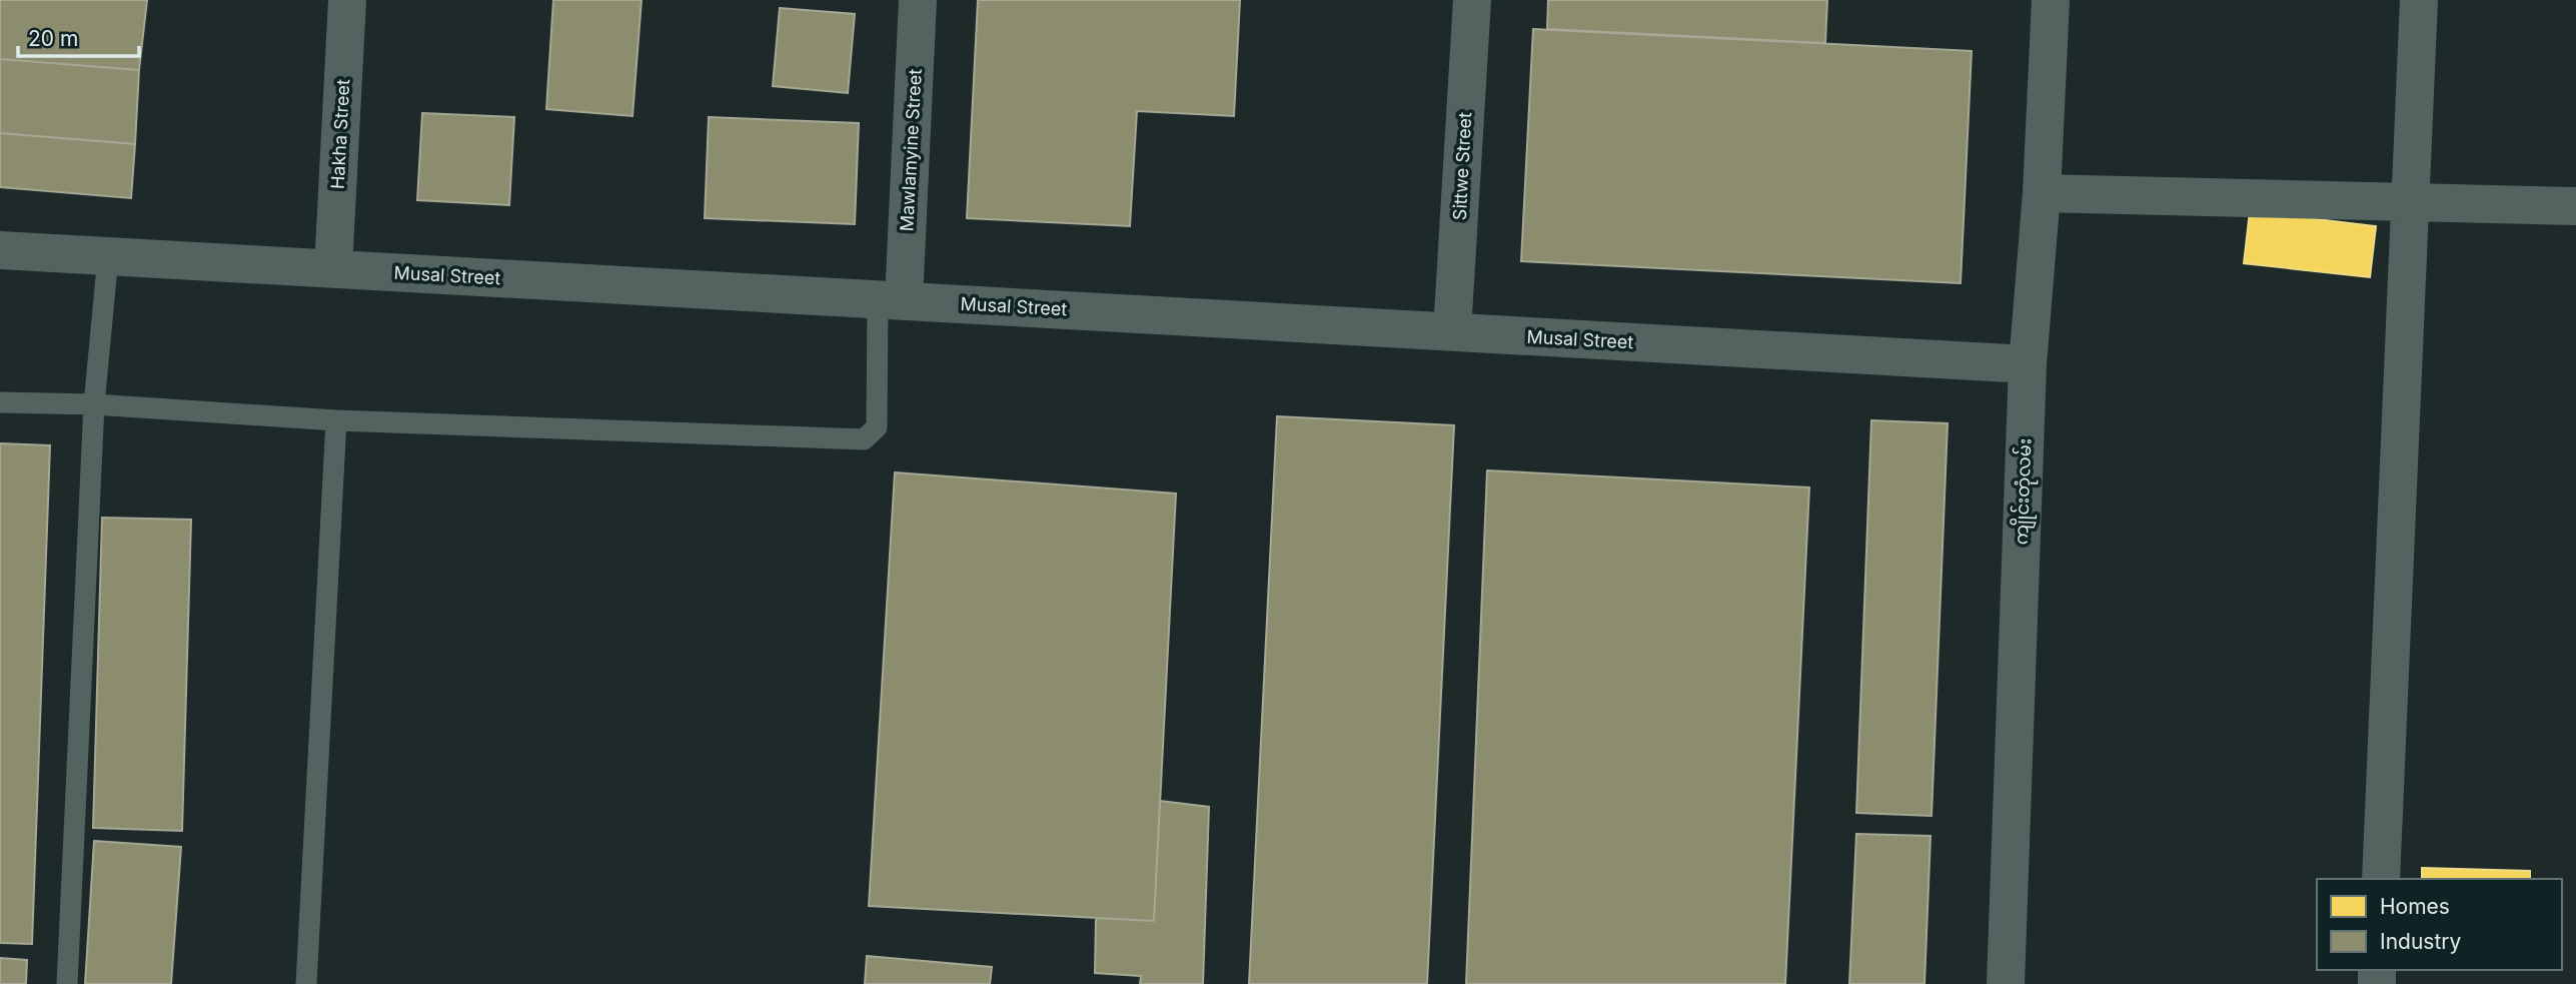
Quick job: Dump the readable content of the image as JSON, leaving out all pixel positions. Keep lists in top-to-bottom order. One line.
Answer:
{"streets":{"street":["Hakha Street","Mawlamyine Street","Sittwe Street","Musal Street","ကျိုင်းတုံလမ်း"]},"crossings":[["Hakha Street","Musal Street"],["Mawlamyine Street","Musal Street"],["Sittwe Street","Musal Street"],["Musal Street","ကျိုင်းတုံလမ်း"]],"legend":["Homes","Industry"],"scale_bar":"20 m"}
